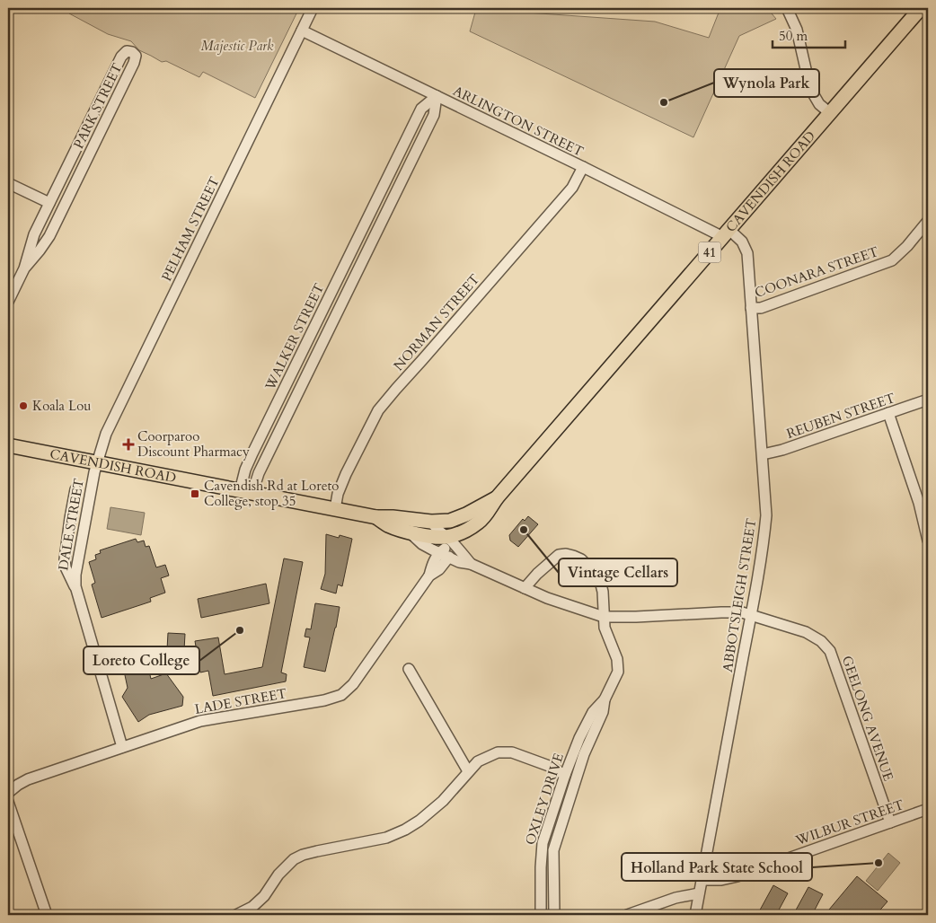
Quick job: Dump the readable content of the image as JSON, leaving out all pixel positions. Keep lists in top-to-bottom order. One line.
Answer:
{"streets":{"main road":["CAVENDISH ROAD","41"],"street":["PARK STREET","ARLINGTON STREET","PELHAM STREET","COONARA STREET","NORMAN STREET","WALKER STREET","REUBEN STREET","DALE STREET","ABBOTSLEIGH STREET","LADE STREET","GEELONG AVENUE","OXLEY DRIVE","WILBUR STREET"]},"crossings":[["ARLINGTON STREET","CAVENDISH ROAD"],["ARLINGTON STREET","PELHAM STREET"],["ARLINGTON STREET","NORMAN STREET"],["ARLINGTON STREET","WALKER STREET"],["ARLINGTON STREET","ABBOTSLEIGH STREET"],["CAVENDISH ROAD","PELHAM STREET"],["CAVENDISH ROAD","NORMAN STREET"],["CAVENDISH ROAD","WALKER STREET"],["CAVENDISH ROAD","DALE STREET"],["CAVENDISH ROAD","ABBOTSLEIGH STREET"],["CAVENDISH ROAD","GEELONG AVENUE"],["PELHAM STREET","DALE STREET"],["COONARA STREET","ABBOTSLEIGH STREET"],["REUBEN STREET","ABBOTSLEIGH STREET"],["DALE STREET","LADE STREET"],["ABBOTSLEIGH STREET","GEELONG AVENUE"],["ABBOTSLEIGH STREET","WILBUR STREET"],["LADE STREET","GEELONG AVENUE"],["GEELONG AVENUE","OXLEY DRIVE"],["GEELONG AVENUE","WILBUR STREET"]],"parks":["Majestic Park"],"places":{"other":["Wynola Park","Koala Lou","Vintage Cellars","Loreto College","Holland Park State School"],"health":["Coorparoo Discount Pharmacy"],"transit":["Cavendish Rd at Loreto College, stop 35"]},"scale_bar":"50 m"}
